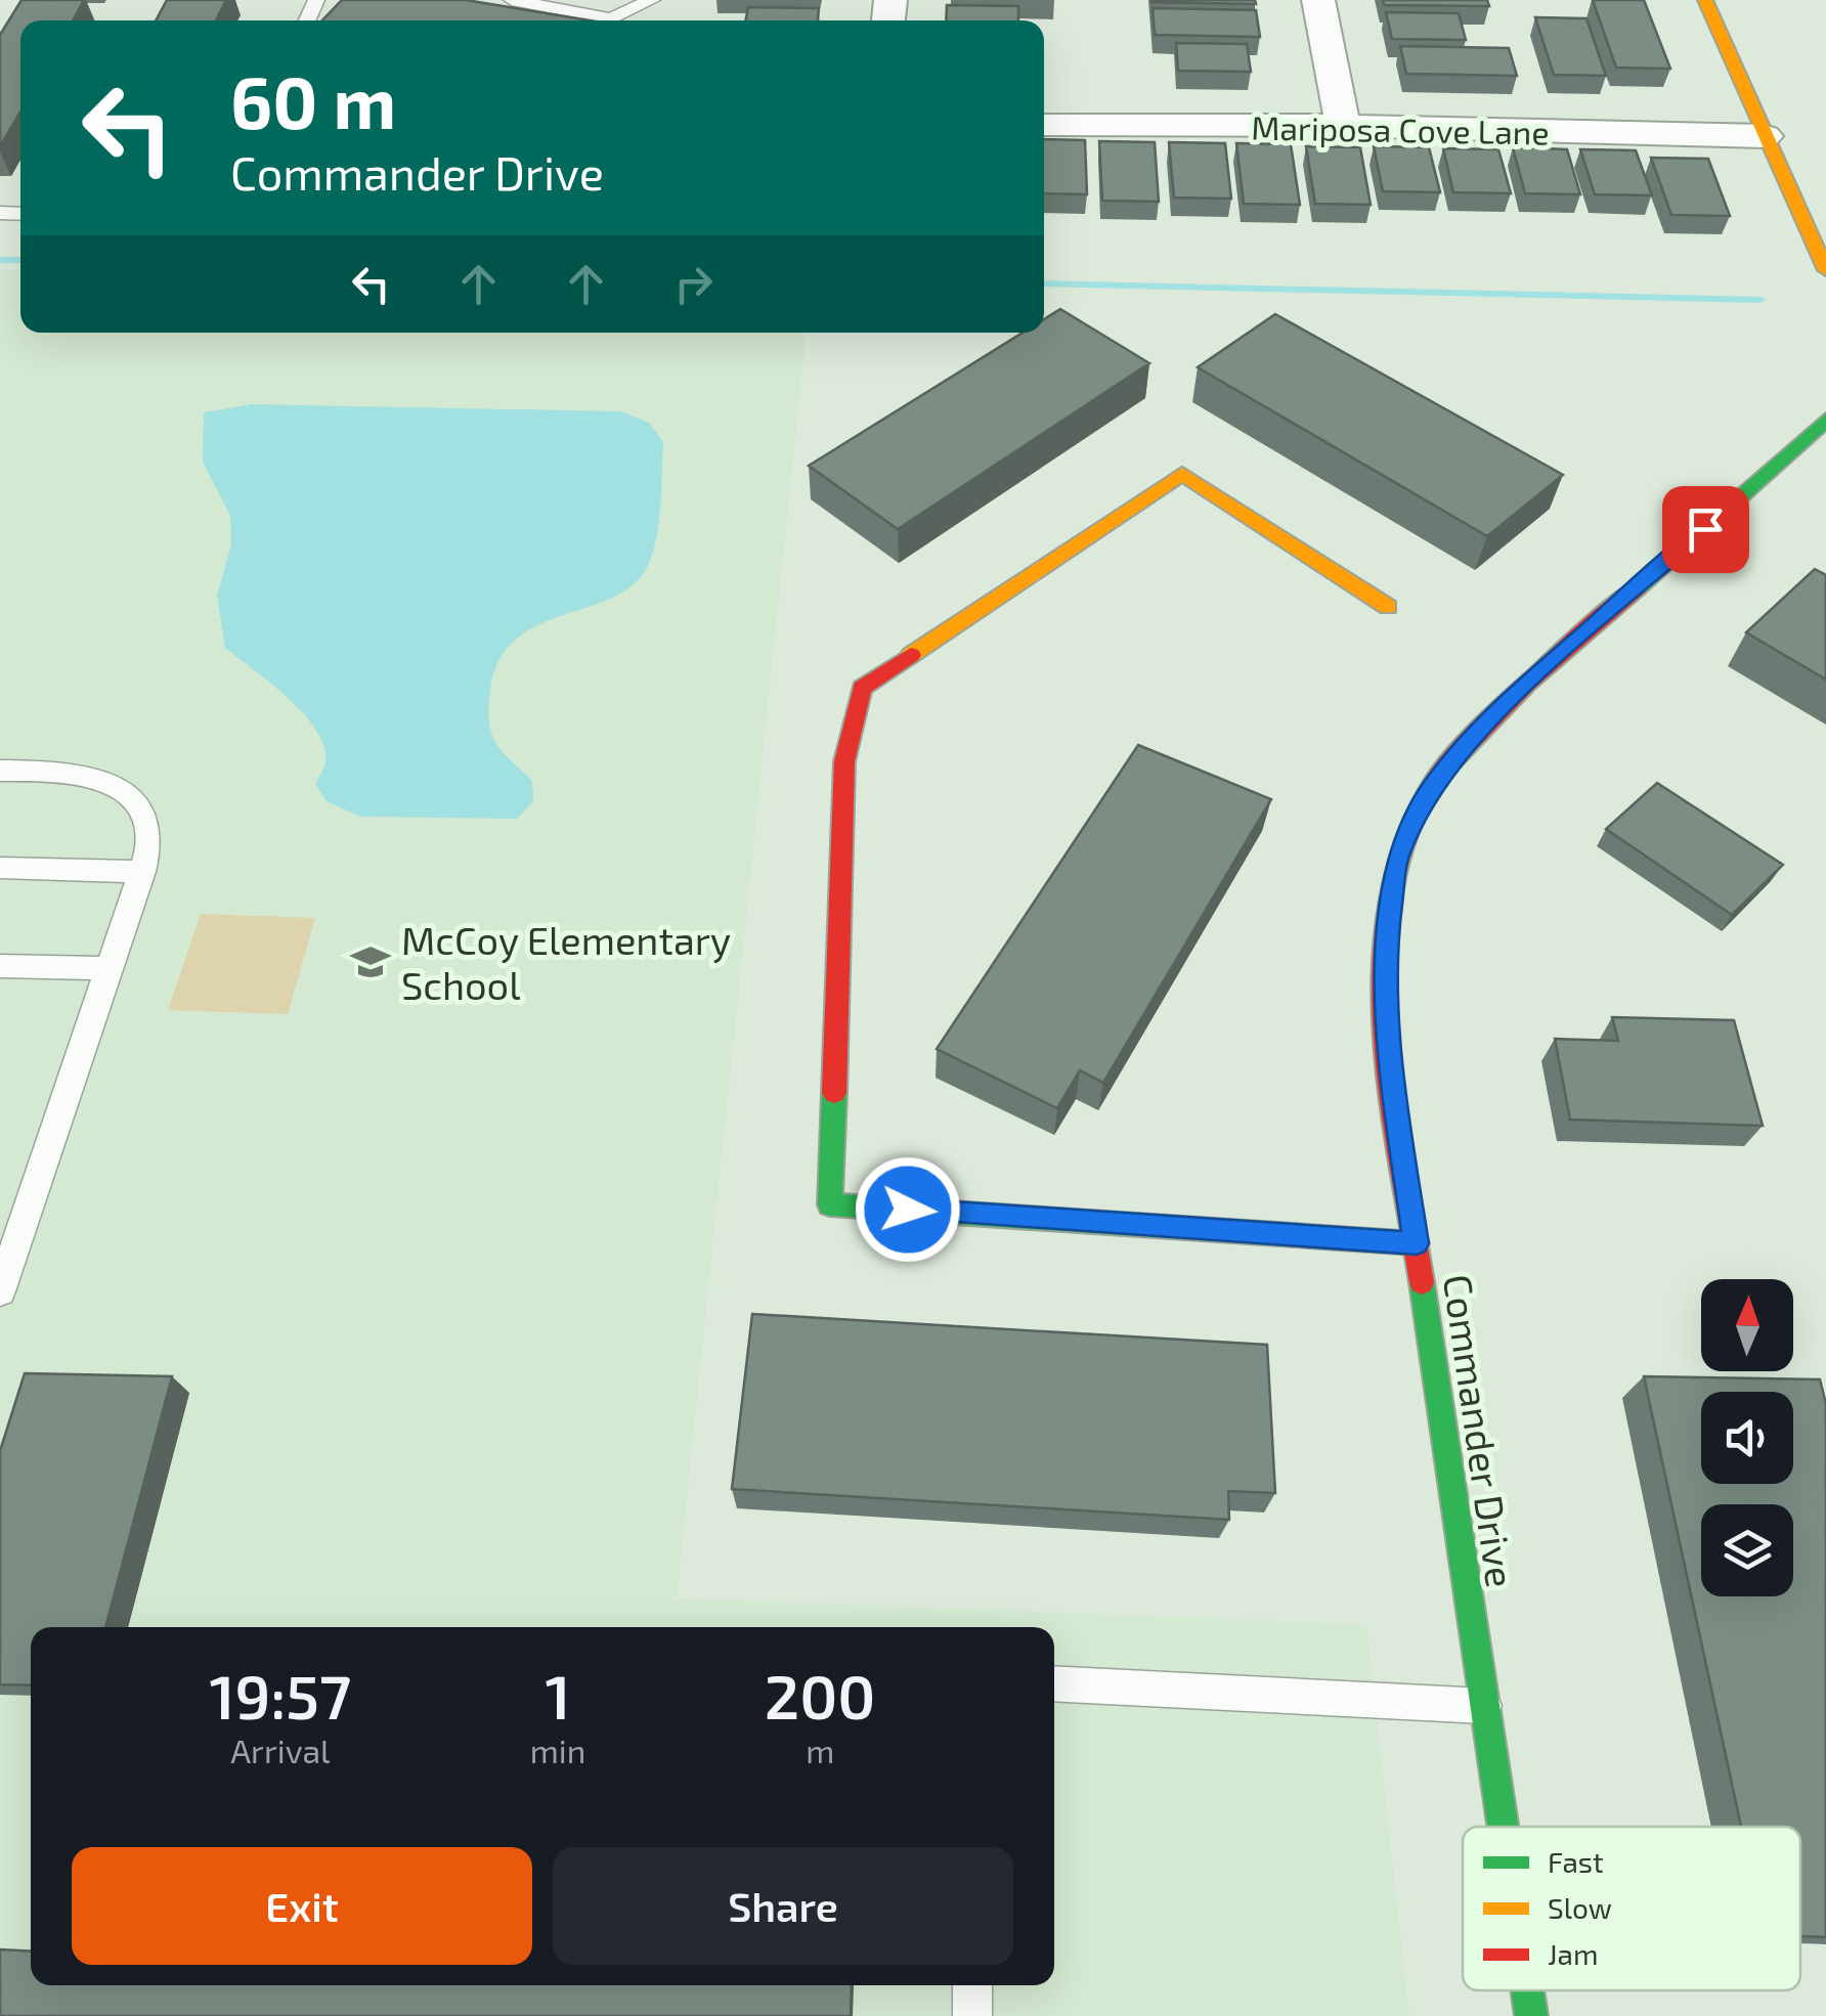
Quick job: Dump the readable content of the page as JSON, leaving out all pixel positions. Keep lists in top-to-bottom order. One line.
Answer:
{"streets":{"street":["Mariposa Cove Lane","Commander Drive"]},"places":{"school or university":["McCoy Elementary School"]},"legend":["Fast","Slow","Jam"],"north":"top","page":{"turn":["60 m","Commander Drive"],"eta":["19:57","Arrival","1","min","200","m"],"buttons":["Exit","Share"]}}
